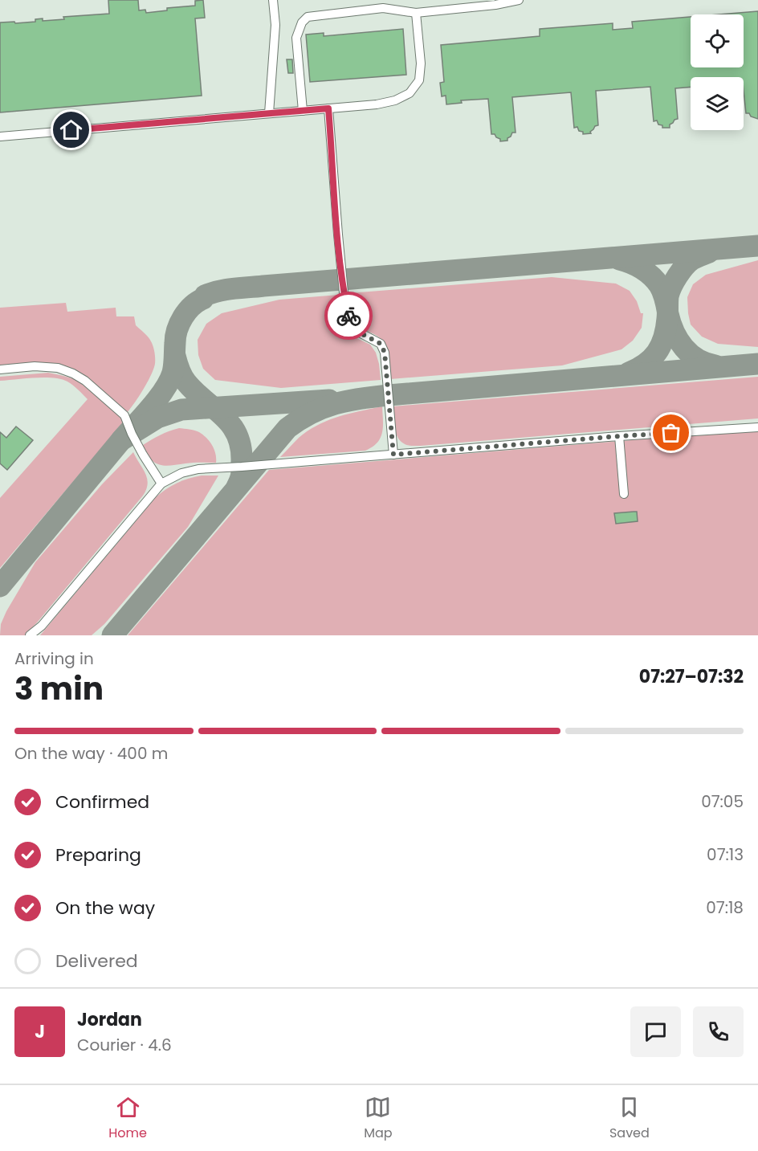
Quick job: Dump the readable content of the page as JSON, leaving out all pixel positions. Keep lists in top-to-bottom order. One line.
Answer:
{"page":{"heading":["3 min","Arriving in","07:27–07:32"],"panel":["Jordan","Courier · 4.6"],"bar":"On the way · 400 m","list":[["Confirmed","07:05"],["Preparing","07:13"],["On the way","07:18"],"Delivered"],"round":"J","tabs":["Home","Map","Saved"]}}
